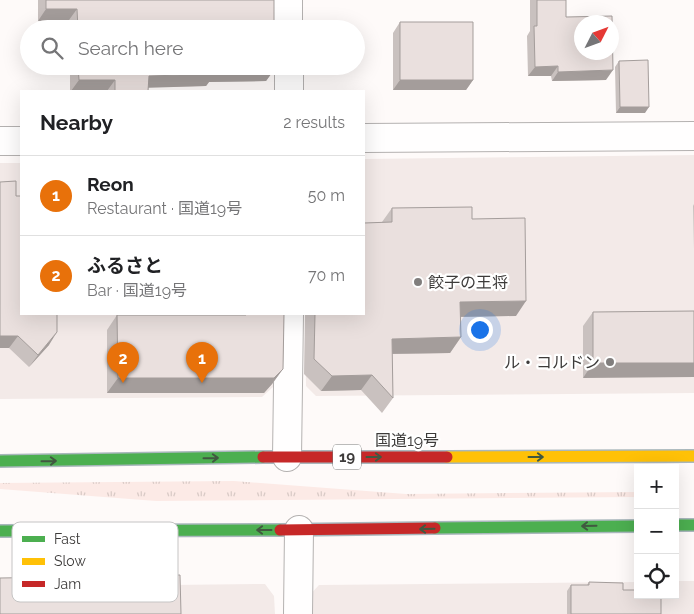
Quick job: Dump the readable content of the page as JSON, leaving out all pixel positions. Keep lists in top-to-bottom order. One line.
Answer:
{"streets":{"highway":["国道19号","19"]},"places":["餃子の王将","ル・コルドン"],"legend":["Fast","Slow","Jam"],"north":"top right","page":{"search":"Search here","heading":["Nearby","2 results"],"list":[{"mark":"1","name":"Reon","note":"Restaurant · 国道19号","value":"50 m"},{"mark":"2","name":"ふるさと","note":"Bar · 国道19号","value":"70 m"}],"pins":["1","2"],"map_buttons":["+","−"]}}
